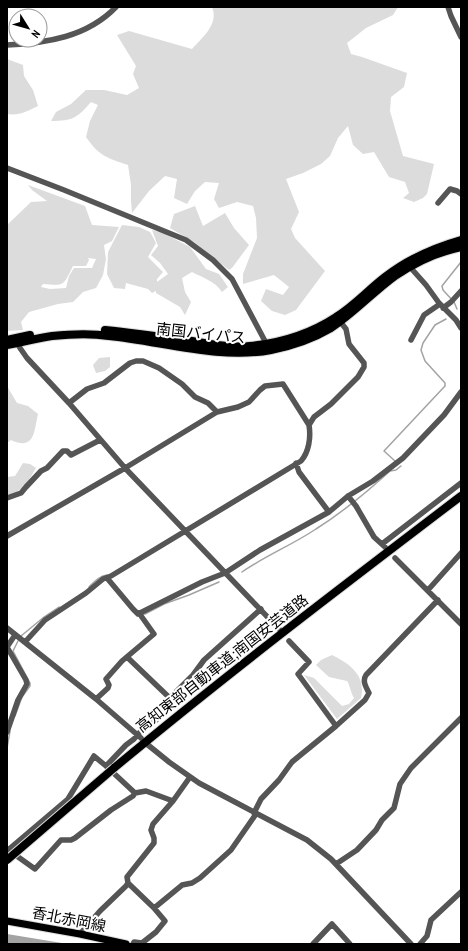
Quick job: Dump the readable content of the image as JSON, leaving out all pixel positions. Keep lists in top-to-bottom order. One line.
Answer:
{"streets":{"highway":["南国バイパス","高知東部自動車道;南国安芸道路"],"main road":["香北赤岡線"]},"north":"bottom right"}
